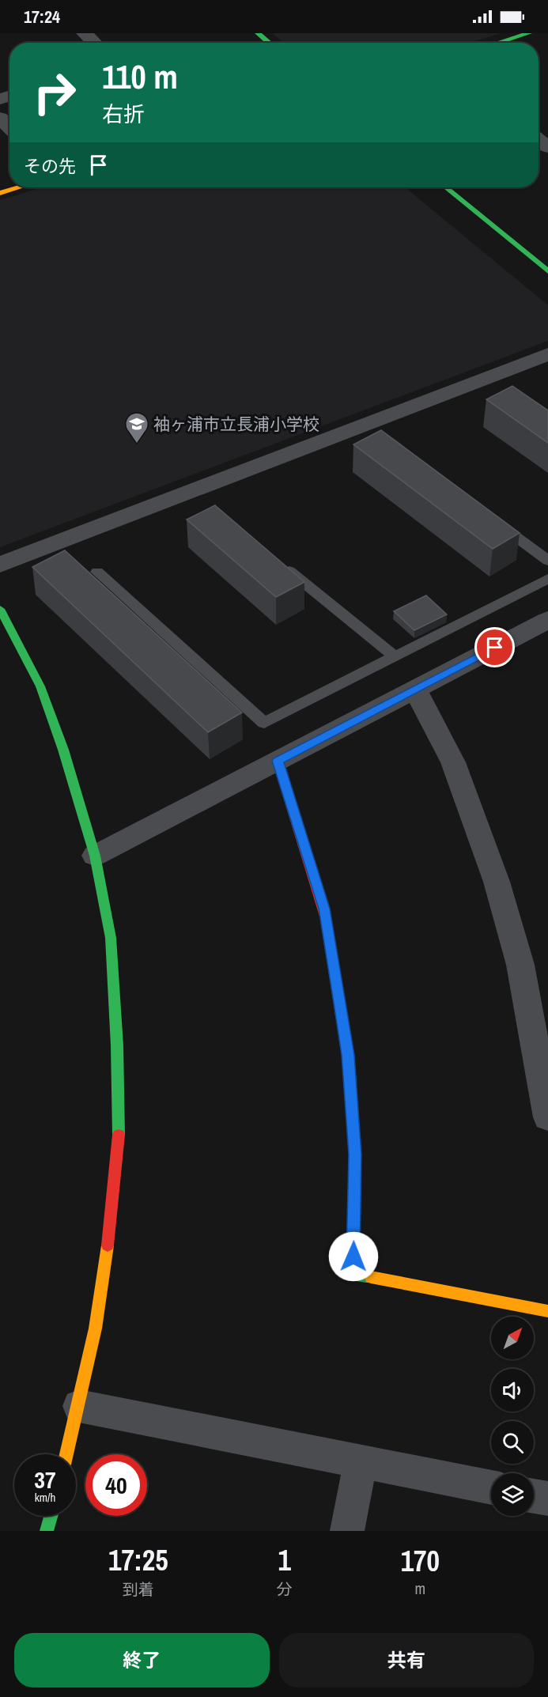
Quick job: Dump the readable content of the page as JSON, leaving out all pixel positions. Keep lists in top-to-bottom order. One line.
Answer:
{"places":{"school or university":["袖ヶ浦市立長浦小学校"]},"north":"top right","page":{"status":"17:24","turn":["110 m","右折"],"then":"その先","speed":"37 km/h","limit":"40","eta":["17:25","到着","1","分","170","m"],"buttons":["終了","共有"]}}
